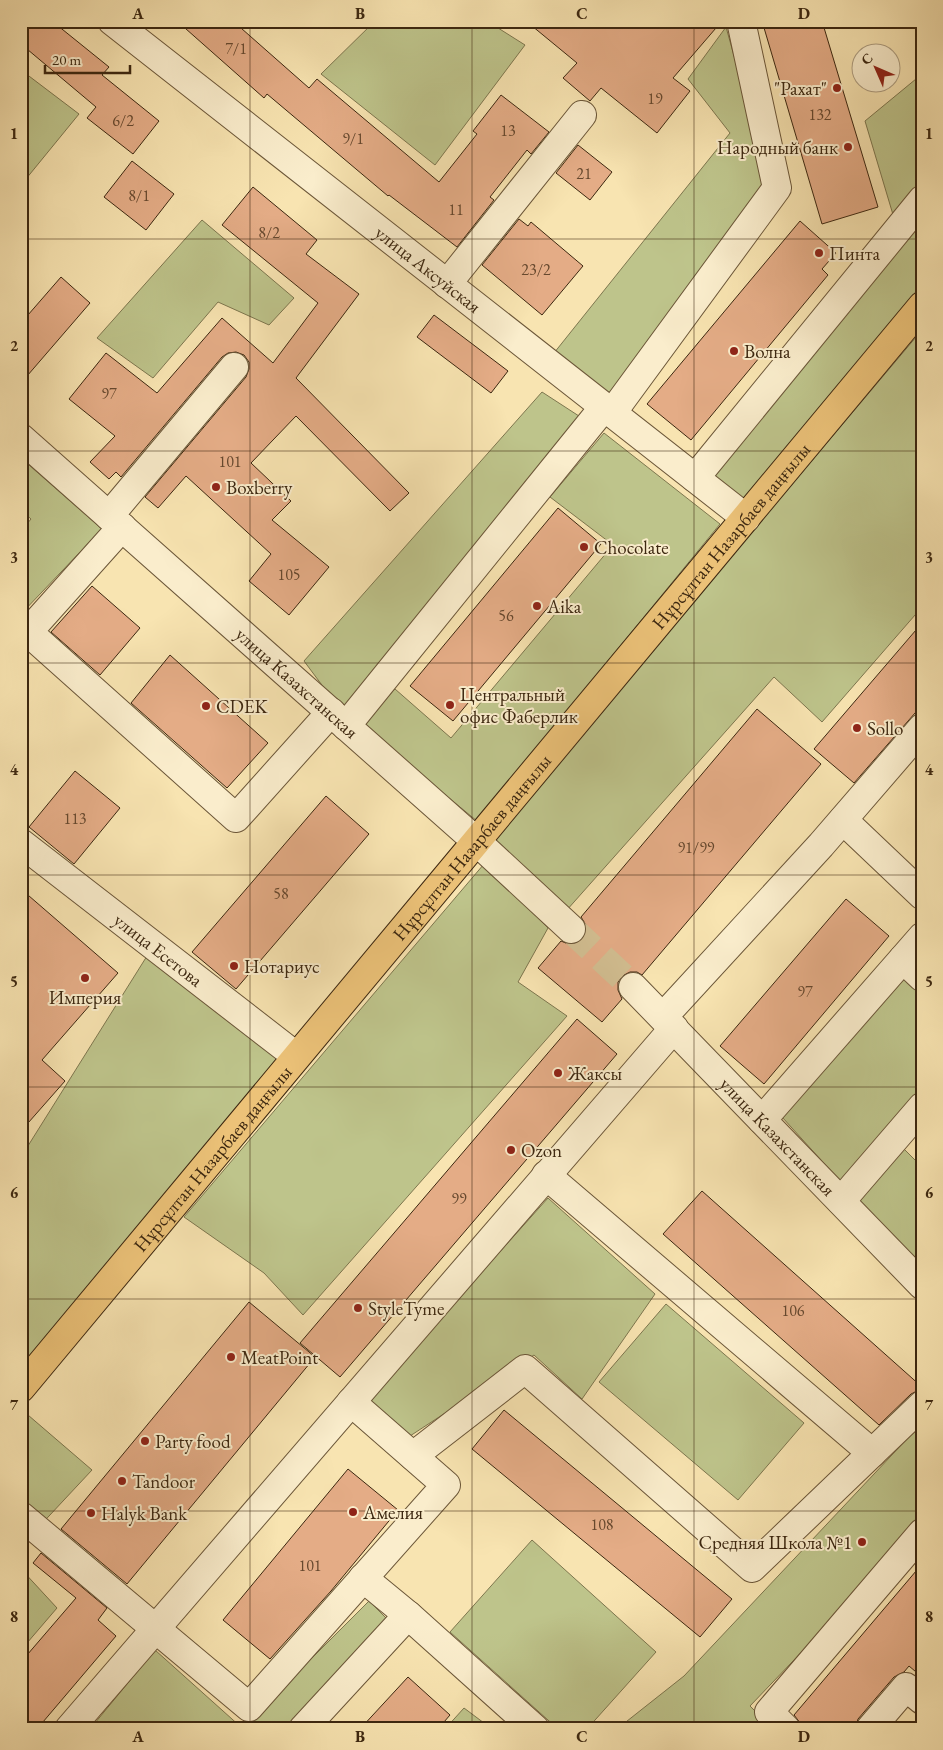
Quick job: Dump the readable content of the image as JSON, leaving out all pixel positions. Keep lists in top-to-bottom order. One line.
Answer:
{"streets":{"main road":["Нұрсұлтан Назарбаев даңғылы"],"street":["улица Аксуйская","улица Казахстанская","улица Есетова"]},"crossings":[["улица Аксуйская","Нұрсұлтан Назарбаев даңғылы"],["Нұрсұлтан Назарбаев даңғылы","улица Казахстанская"],["Нұрсұлтан Назарбаев даңғылы","улица Есетова"]],"places":["\"Рахат\"","Народный банк","Пинта","Волна","Boxberry","Chocolate","Aika","Центральный офис Фаберлик","CDEK","Sollo","Нотариус","Империя","Жаксы","Ozon","StyleTyme","MeatPoint","Party food","Tandoor","Амелия","Halyk Bank","Средняя Школа №1"],"house_numbers":["7/1","19","132","6/2","13","9/1","21","8/1","11","8/2","23/2","97","101","105","56","113","91/99","58","97","99","106","108","101"],"scale_bar":"20 m","north":"top left","grid":{"columns":["A","B","C","D"],"rows":["1","2","3","4","5","6","7","8"]}}
